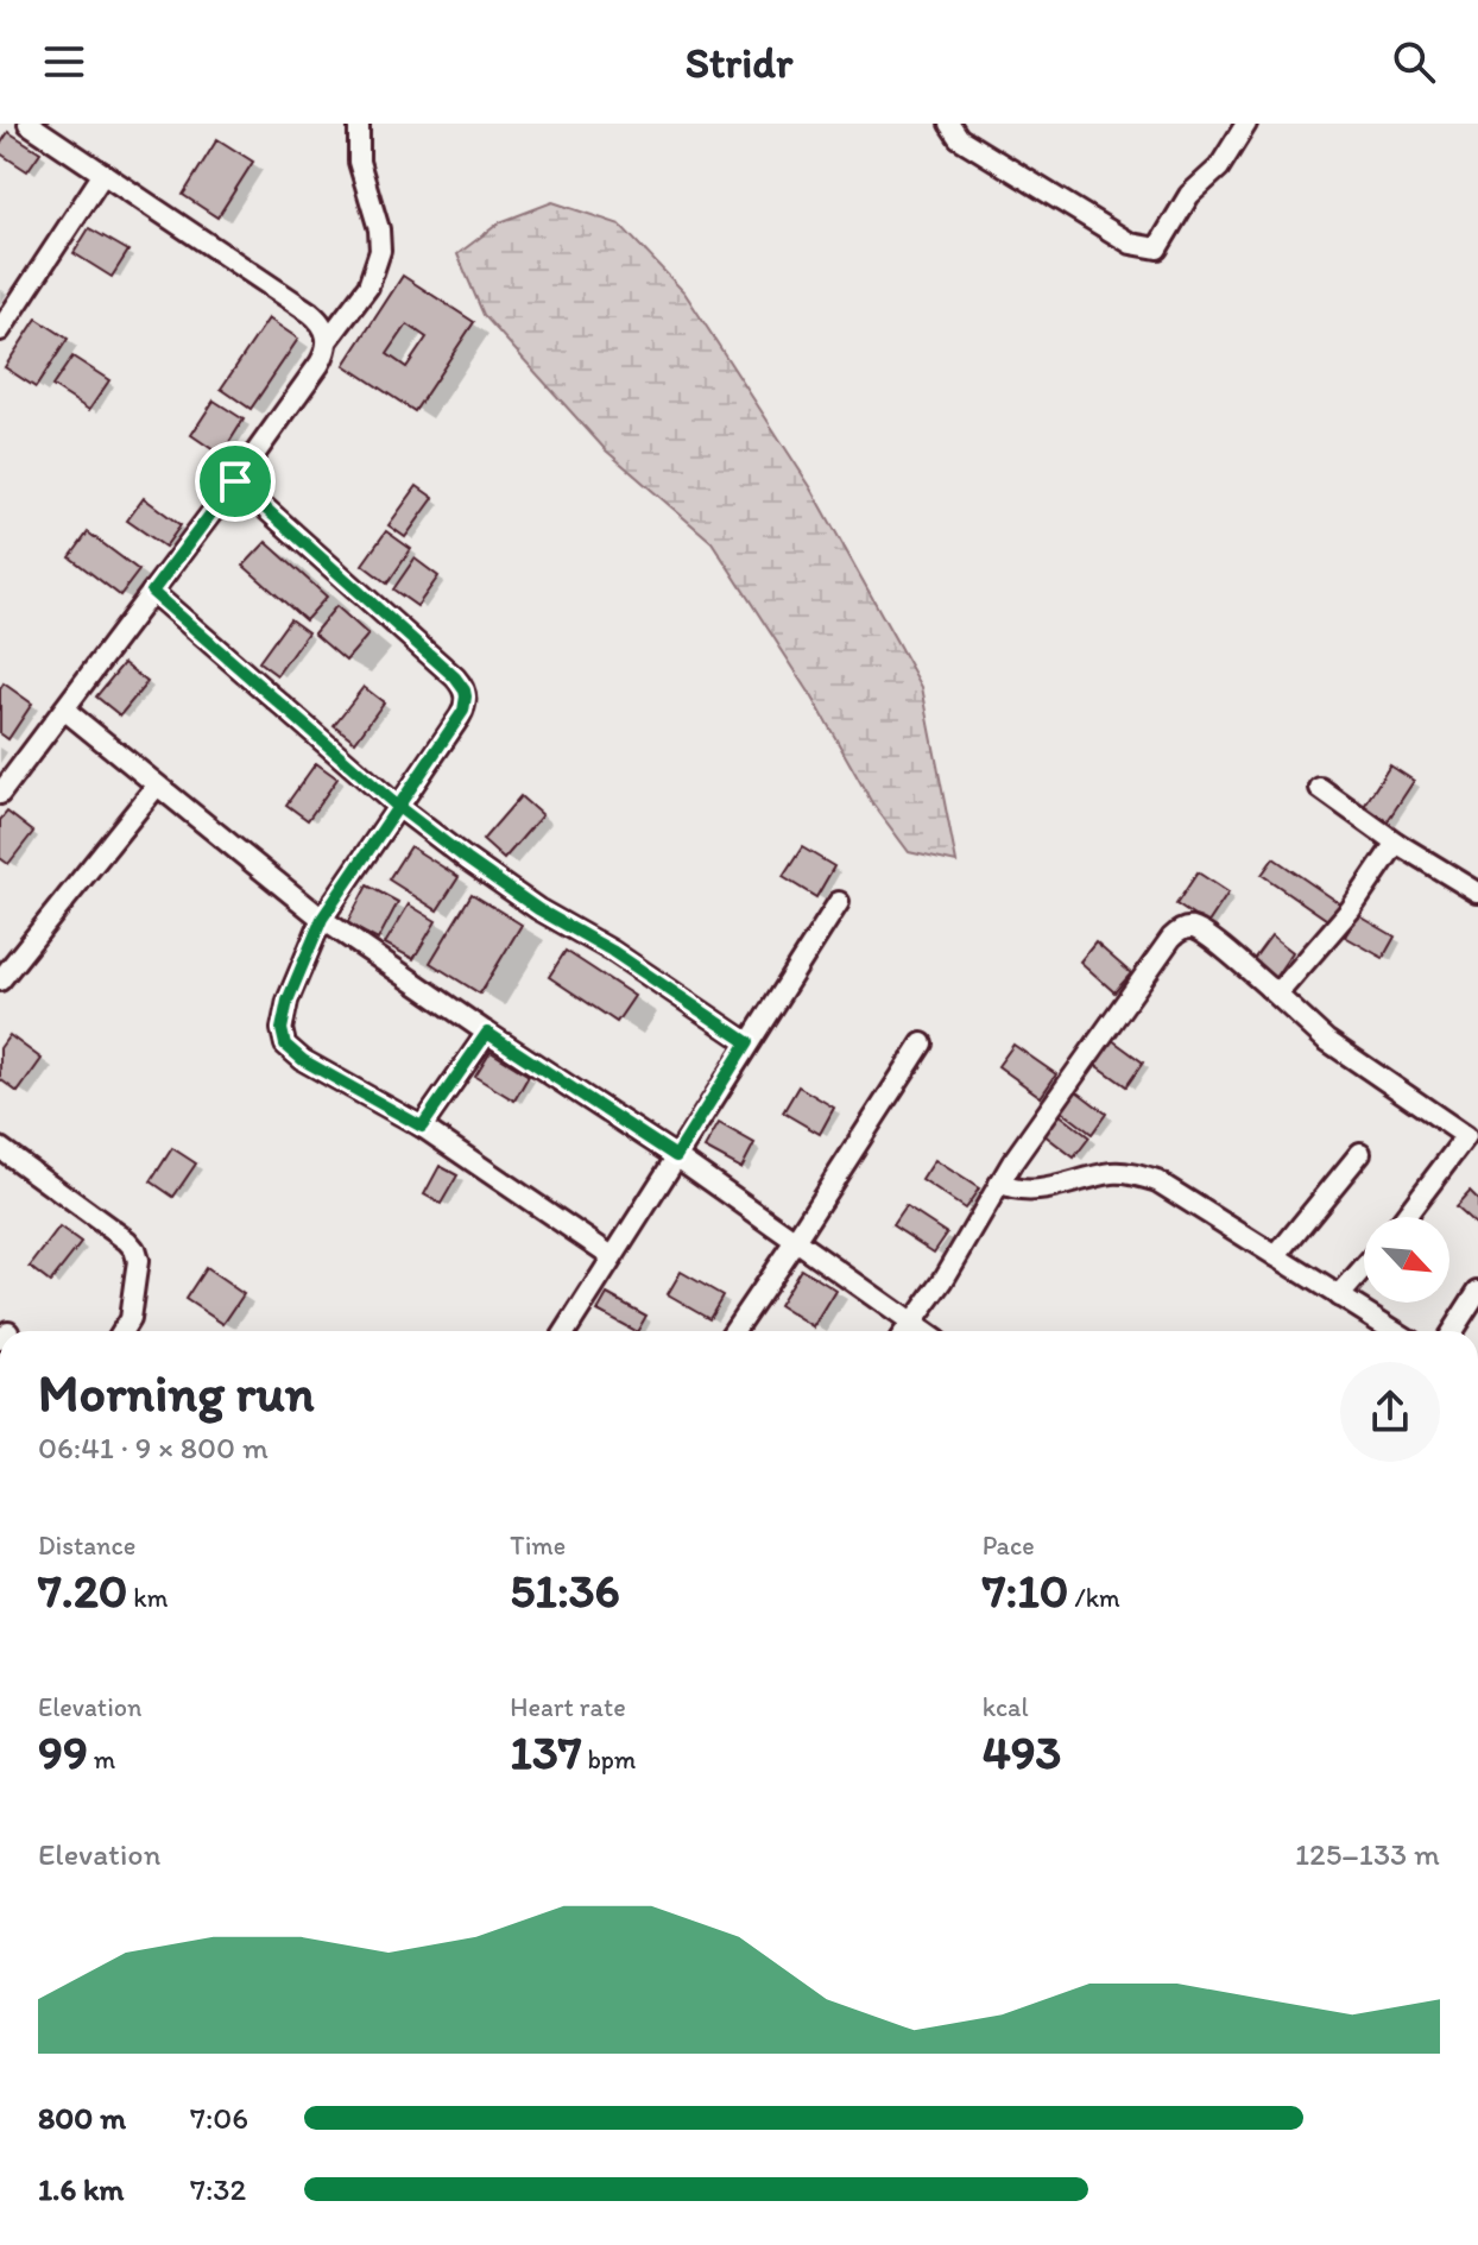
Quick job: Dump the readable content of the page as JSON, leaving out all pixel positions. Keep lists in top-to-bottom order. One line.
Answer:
{"north":"bottom right","page":{"header":"Stridr","heading":["Morning run","06:41 · 9 × 800 m"],"stats":[["Distance","7.20 km"],["Time","51:36"],["Pace","7:10 /km"],["Elevation","99 m"],["Heart rate","137 bpm"],["kcal","493"]],"chart":["Elevation","125–133 m"],"list":[{"name":"800 m","note":"7:06"},{"name":"1.6 km","note":"7:32"}]}}
